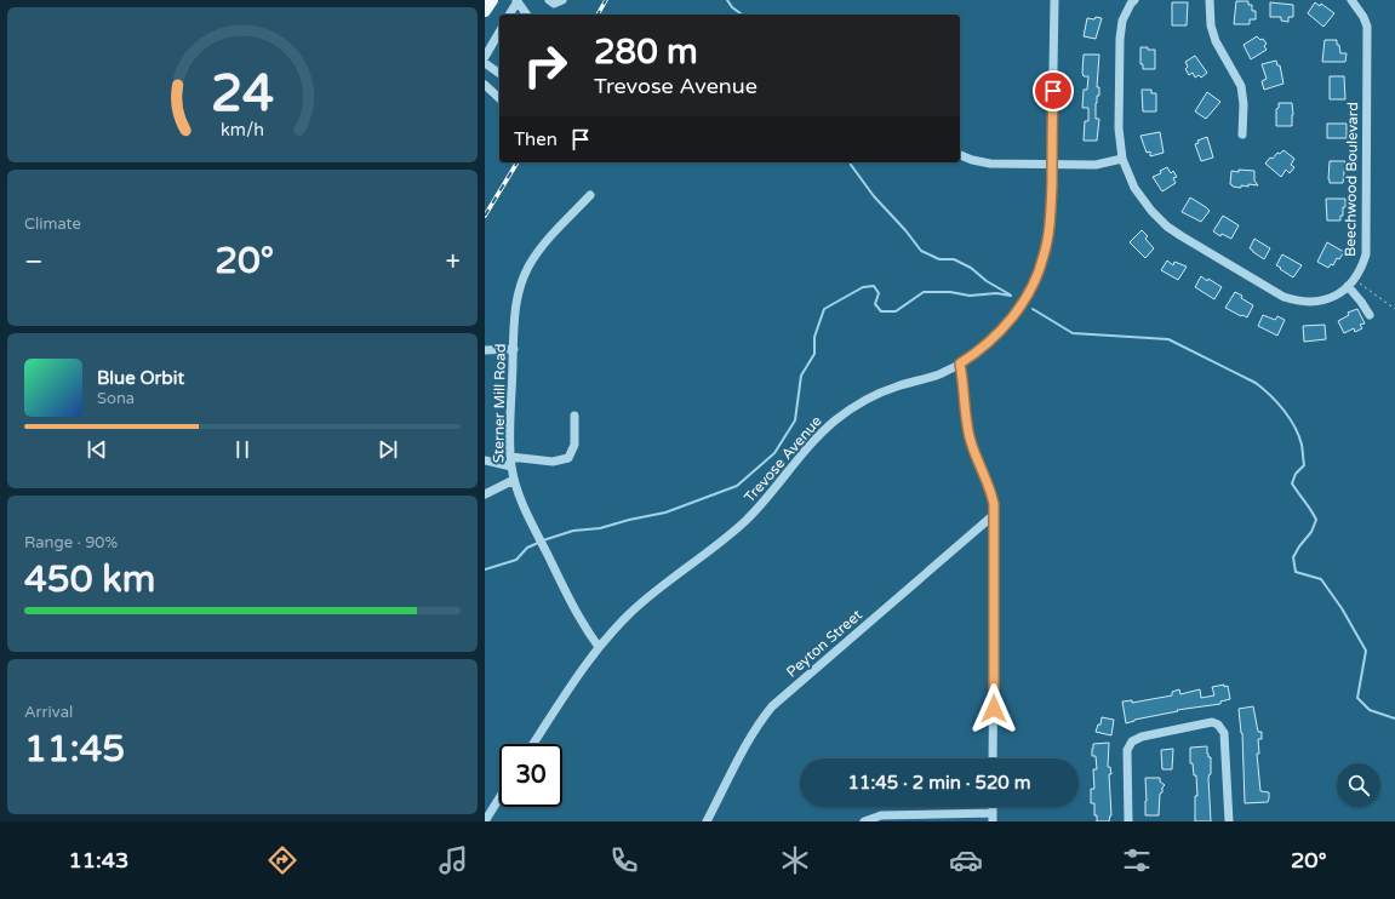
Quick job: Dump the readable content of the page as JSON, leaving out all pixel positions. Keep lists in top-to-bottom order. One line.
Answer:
{"streets":{"street":["Beechwood Boulevard","Sterner Mill Road","Trevose Avenue","Peyton Street"]},"crossings":[["Sterner Mill Road","Trevose Avenue"]],"page":{"turn":["280 m","Trevose Avenue"],"then":"Then","tile":["Climate",["Range · 90%","450 km"],["Arrival","11:45"]],"heat":["−","20°","+"],"song":["Blue Orbit","Sona"],"limit":"30","trip":"11:45 · 2 min · 520 m","tabs":["11:43","20°"],"gauge":["24","km/h"]}}
